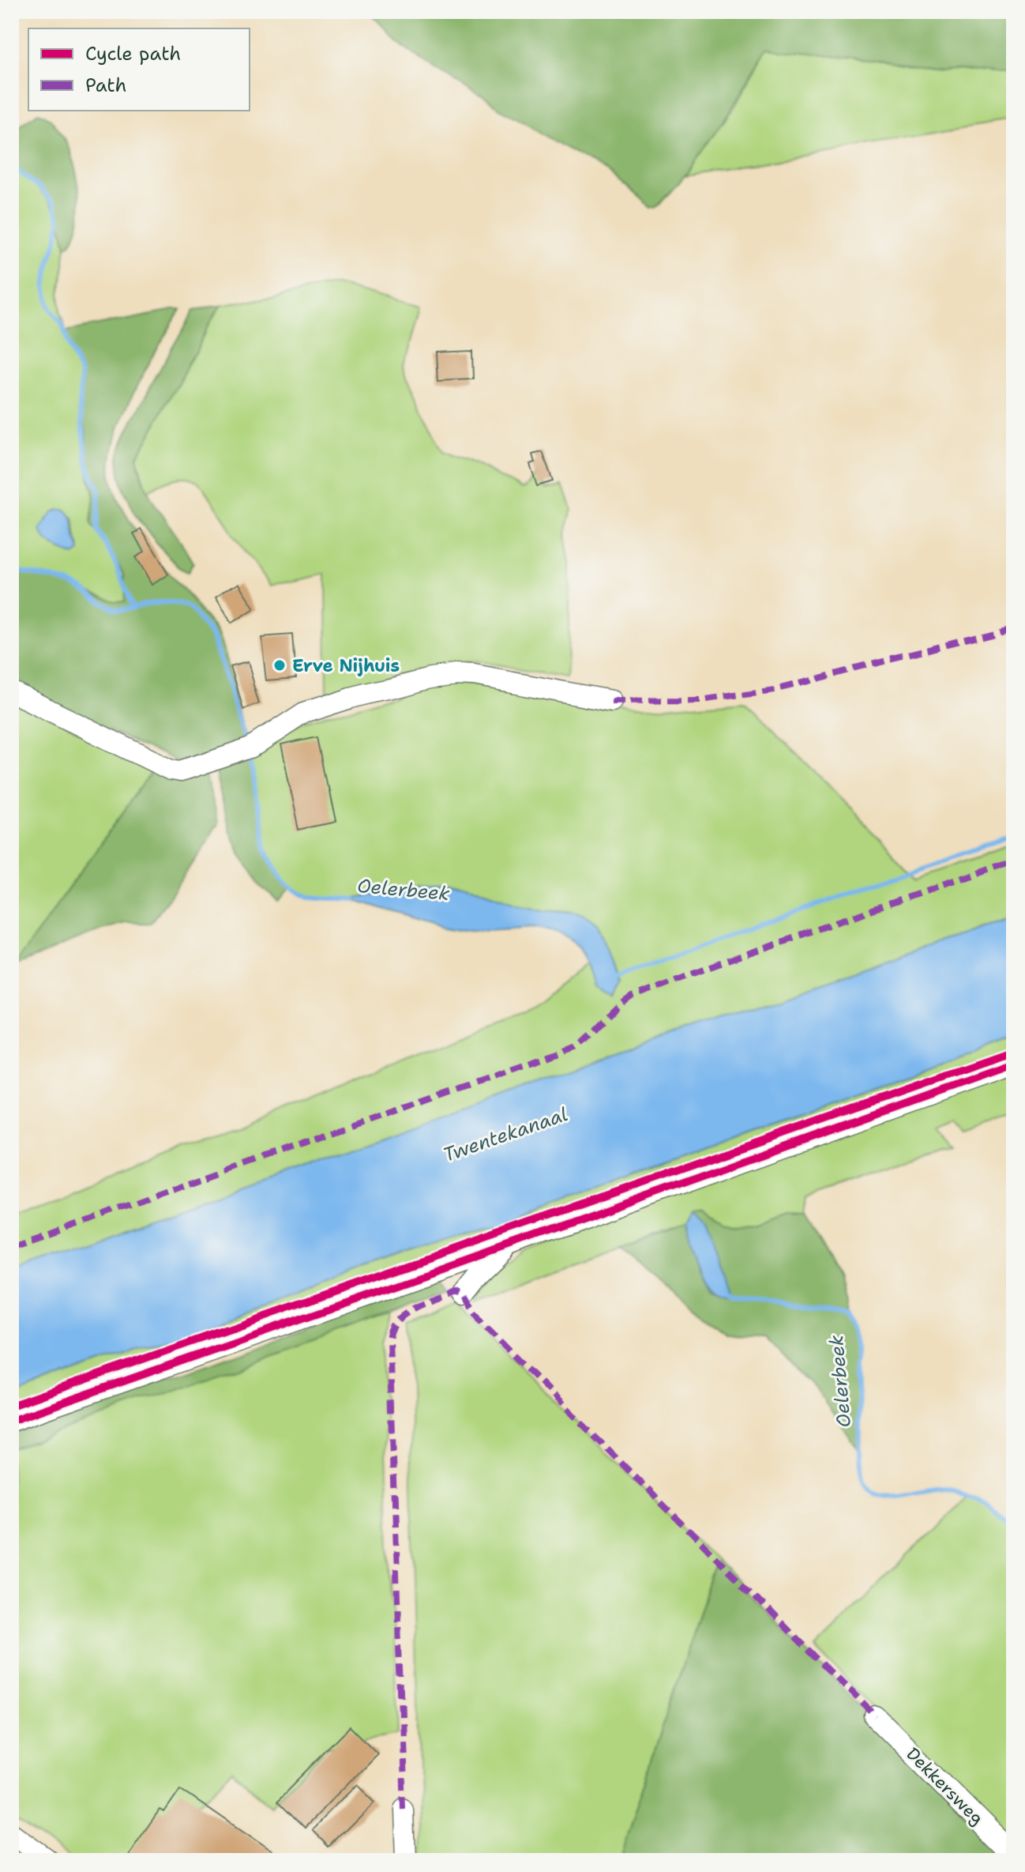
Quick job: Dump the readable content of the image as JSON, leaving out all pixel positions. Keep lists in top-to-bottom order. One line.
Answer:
{"streets":{"street":["Dekkersweg"]},"water":["Oelerbeek","Twentekanaal"],"places":["Erve Nijhuis"],"legend":["Cycle path","Path"]}
